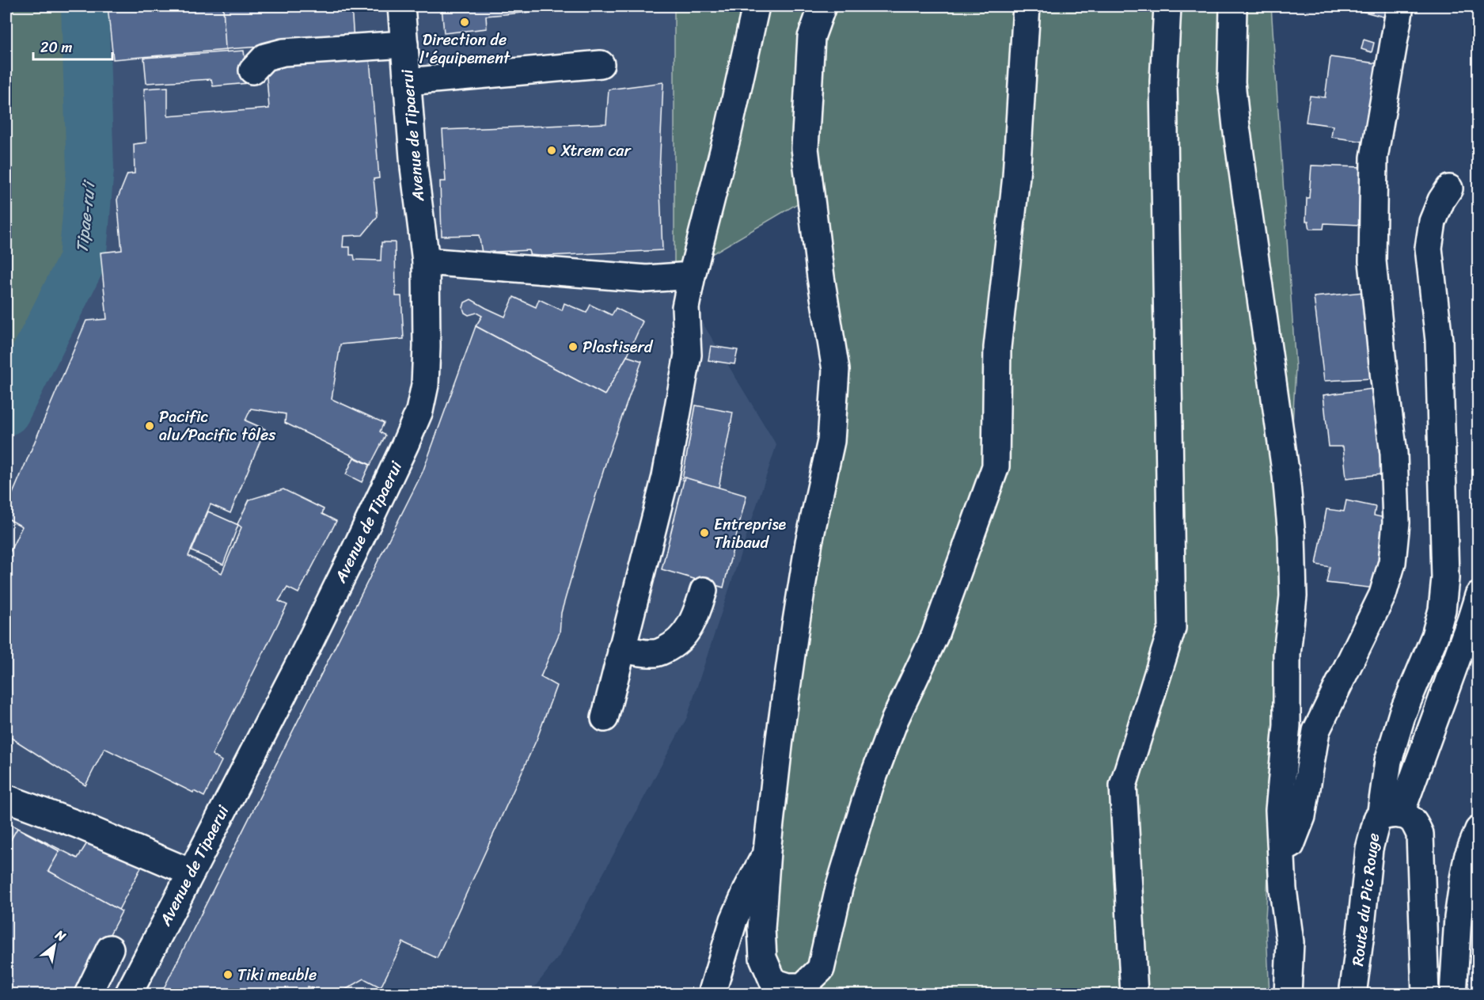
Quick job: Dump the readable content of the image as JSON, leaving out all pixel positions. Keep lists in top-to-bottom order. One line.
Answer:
{"streets":{"street":["Avenue de Tipaerui","Route du Pic Rouge"]},"water":["Tipae-ru’i"],"places":["Direction de l'équipement","Xtrem car","Plastiserd","Pacific alu/Pacific tôles","Entreprise Thibaud","Tiki meuble"],"scale_bar":"20 m","north":"top right"}
